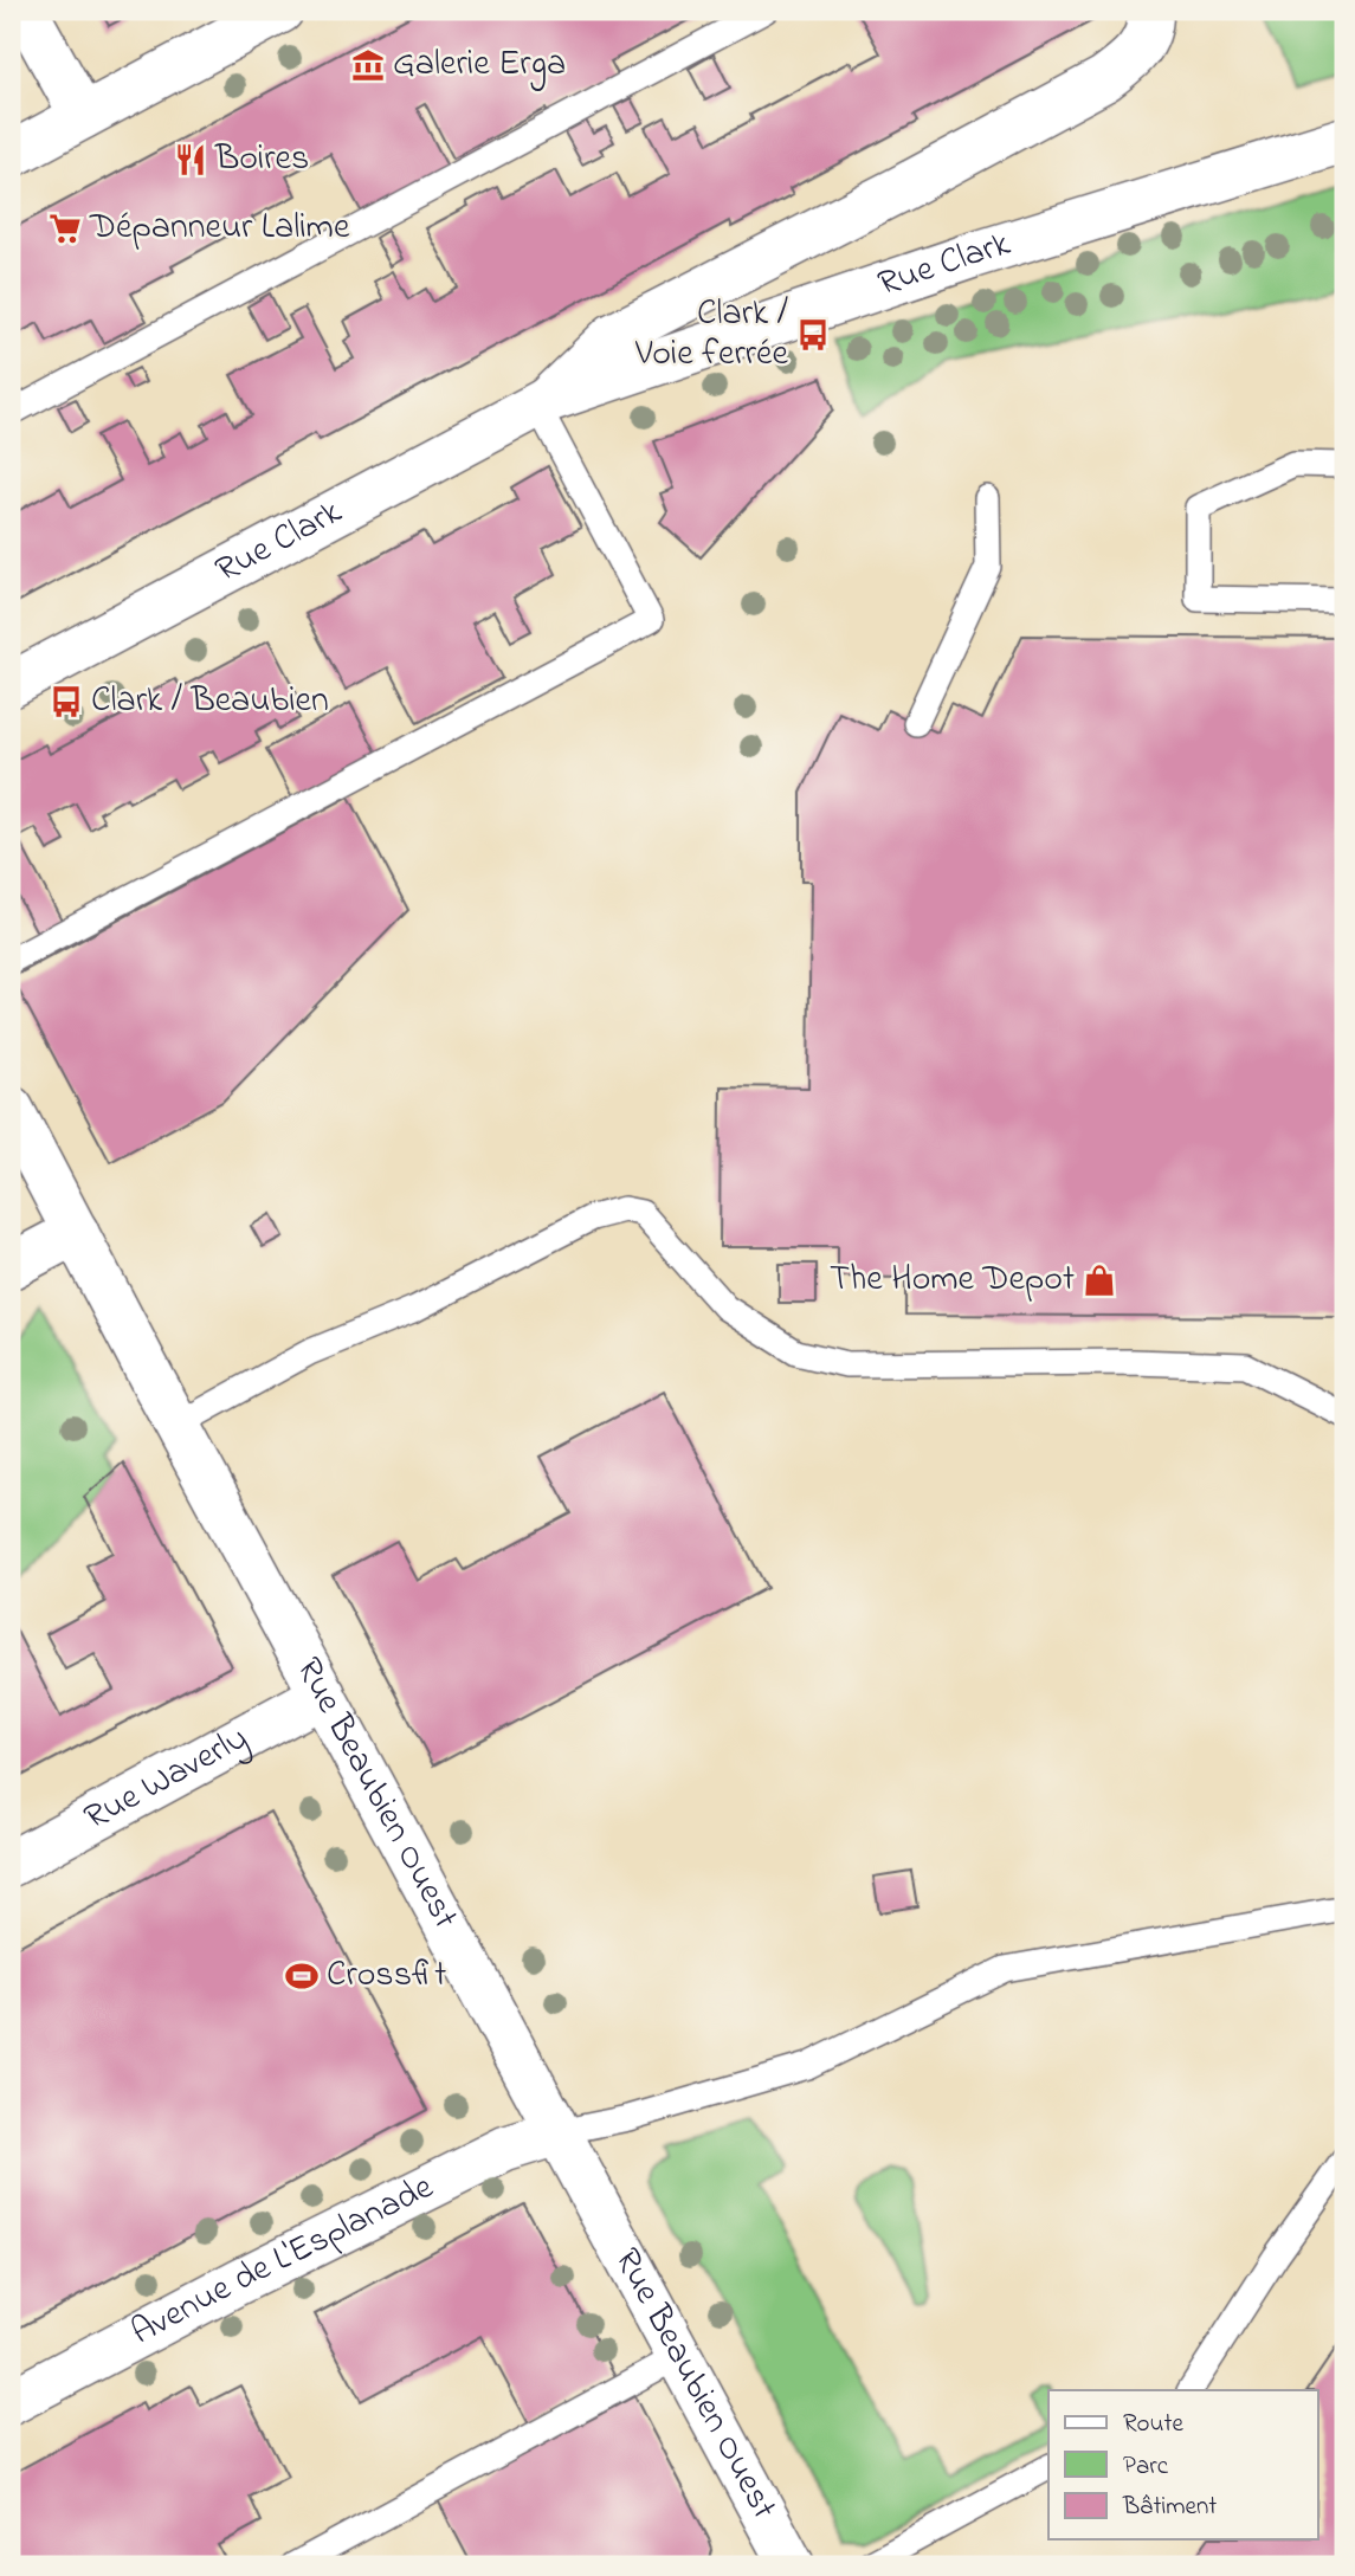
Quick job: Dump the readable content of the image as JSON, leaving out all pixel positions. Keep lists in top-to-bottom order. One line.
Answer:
{"streets":{"street":["Rue Clark","Rue Waverly","Rue Beaubien Ouest","Avenue de L'Esplanade"]},"crossings":[["Rue Waverly","Rue Beaubien Ouest"],["Rue Beaubien Ouest","Avenue de L'Esplanade"]],"places":{"museum":["Galerie Erga"],"restaurant":["Boires"],"supermarket":["Dépanneur Lalime"],"bus stop":["Clark / Voie ferrée","Clark / Beaubien"],"shop":["The Home Depot"],"sports":["Crossfit"]},"legend":["Route","Parc","Bâtiment"]}
